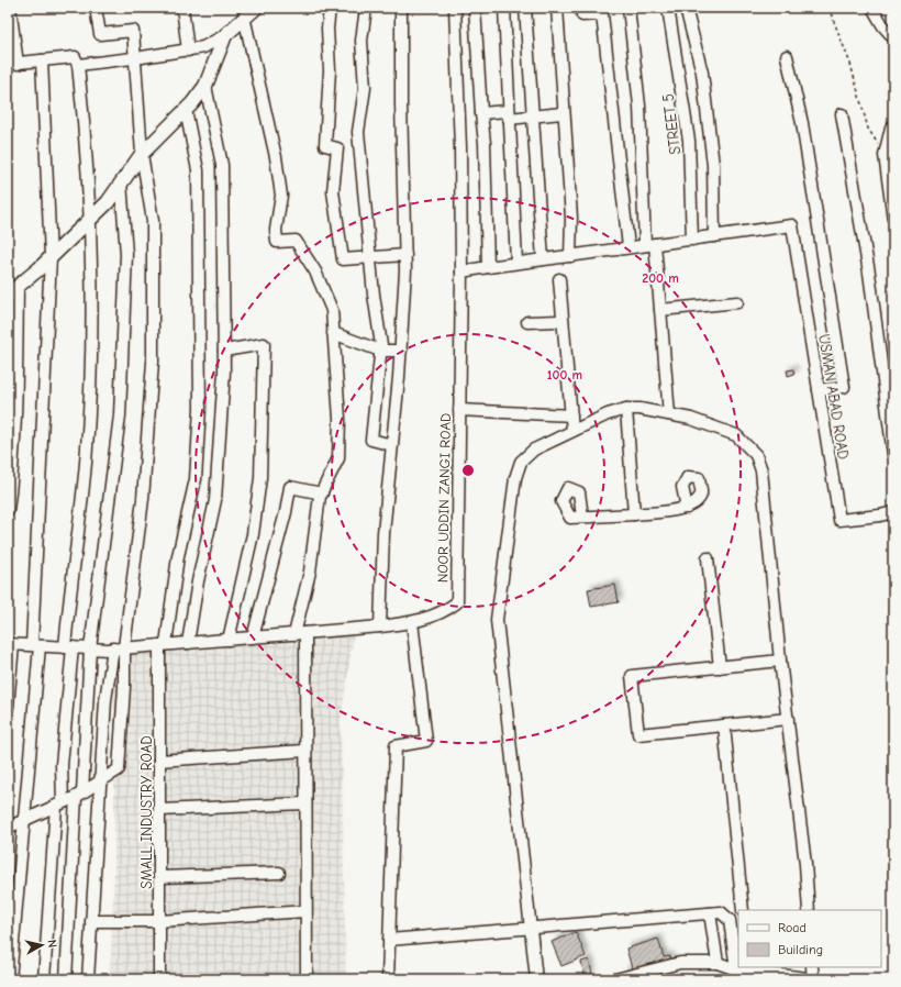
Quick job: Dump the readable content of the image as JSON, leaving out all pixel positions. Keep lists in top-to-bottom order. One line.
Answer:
{"streets":{"street":["STREET 5","USMAN ABAD ROAD","NOOR UDDIN ZANGI ROAD","SMALL INDUSTRY ROAD"]},"crossings":[["NOOR UDDIN ZANGI ROAD","SMALL INDUSTRY ROAD"]],"legend":["Road","Building"],"north":"right","rings":["200 m","100 m"]}
